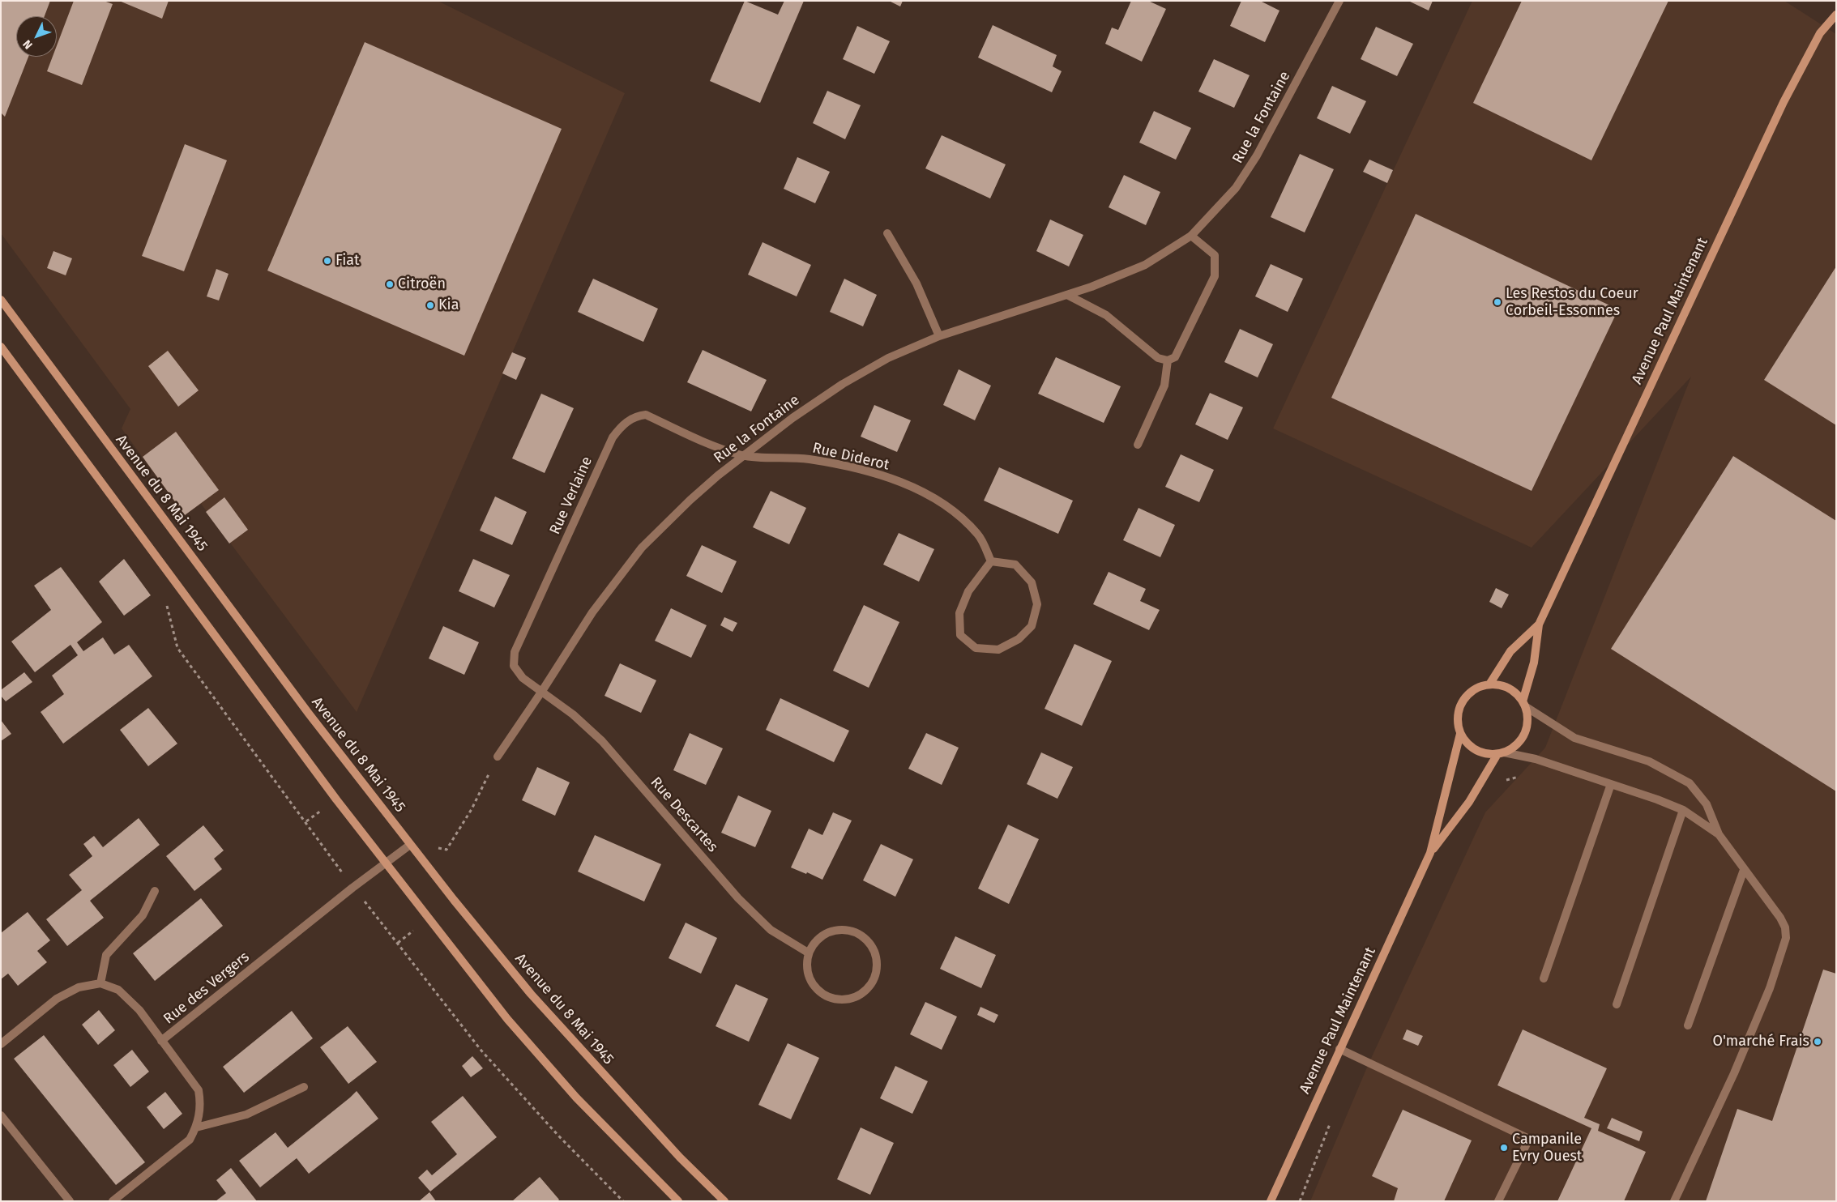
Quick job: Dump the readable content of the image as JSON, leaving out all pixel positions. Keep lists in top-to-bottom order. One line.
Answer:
{"streets":{"main road":["Avenue Paul Maintenant","Avenue du 8 Mai 1945"],"street":["Rue la Fontaine","Rue Diderot","Rue Verlaine","Rue Descartes","Rue des Vergers"]},"crossings":[["Rue la Fontaine","Rue Diderot"],["Rue la Fontaine","Rue Verlaine"],["Rue la Fontaine","Rue Descartes"],["Rue Diderot","Rue Verlaine"],["Avenue du 8 Mai 1945","Rue des Vergers"],["Rue Verlaine","Rue Descartes"]],"places":["Fiat","Citroën","Les Restos du Coeur Corbeil-Essonnes","Kia","O'marché Frais","Campanile Evry Ouest"],"north":"bottom left"}
